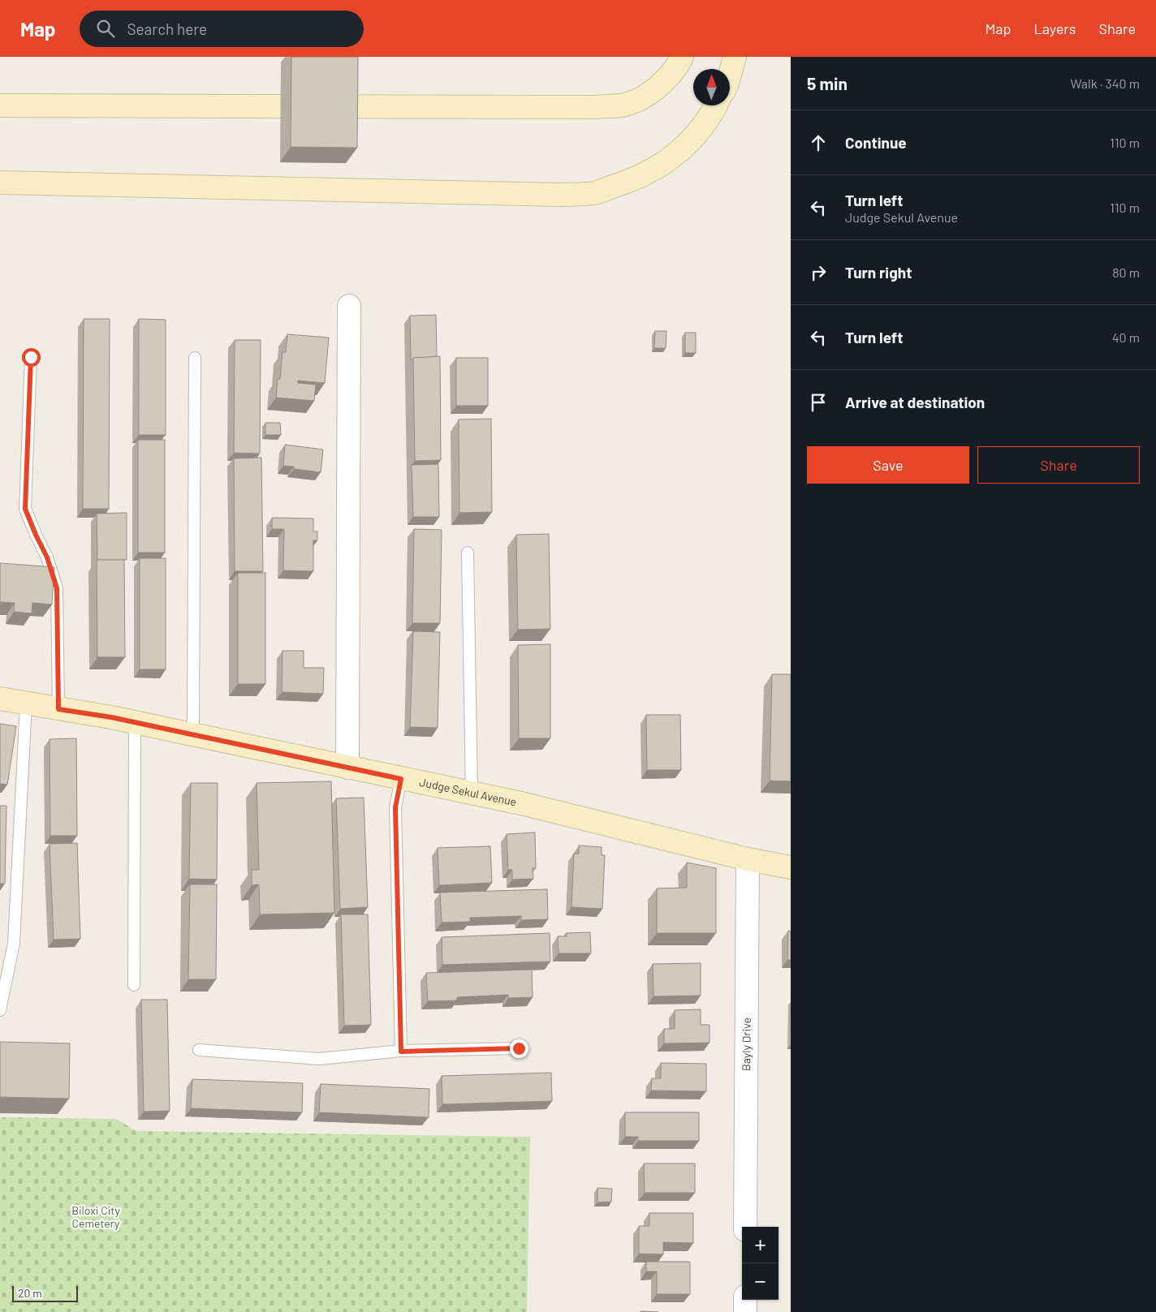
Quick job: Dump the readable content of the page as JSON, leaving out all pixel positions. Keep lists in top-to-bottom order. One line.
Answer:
{"streets":{"main road":["Judge Sekul Avenue"],"street":["Bayly Drive"]},"crossings":[["Judge Sekul Avenue","Bayly Drive"]],"parks":["Biloxi City Cemetery"],"scale_bar":"20 m","north":"top","page":{"header":"Map","search":"Search here","nav":["Map","Layers","Share"],"heading":["5 min","Walk · 340 m"],"list":[["Continue","110 m"],["Turn left","Judge Sekul Avenue","110 m"],["Turn right","80 m"],["Turn left","40 m"],"Arrive at destination"],"buttons":["Save","Share"],"map_buttons":["+","−"],"scale":"20 m"}}
